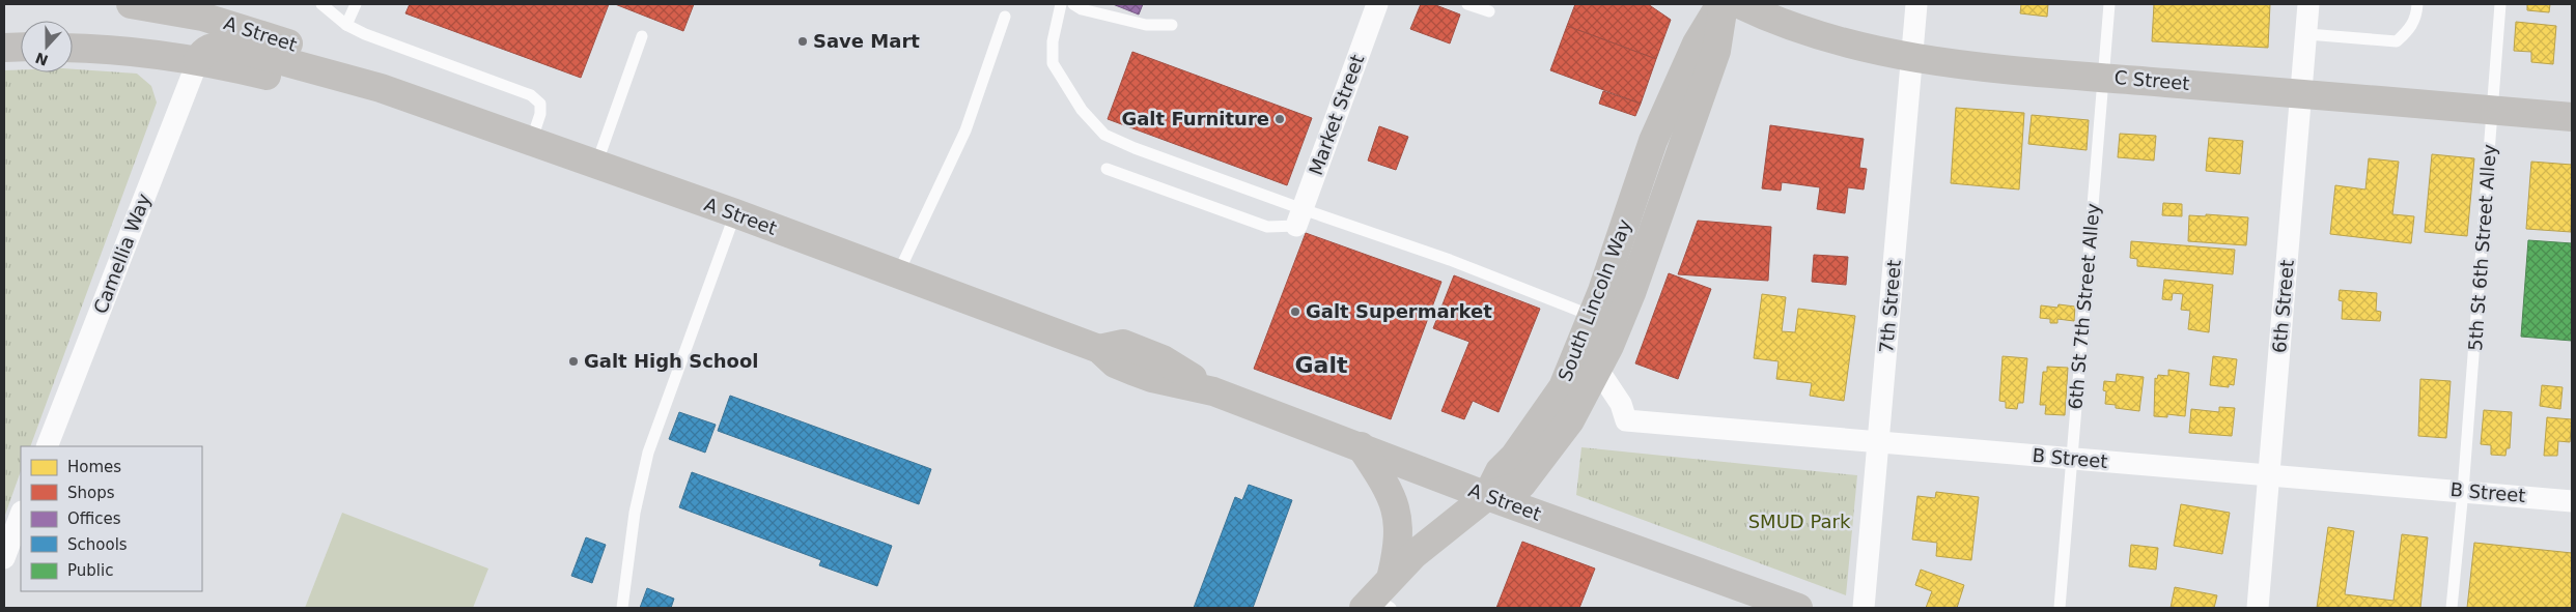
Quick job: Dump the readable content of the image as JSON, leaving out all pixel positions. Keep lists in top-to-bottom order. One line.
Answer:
{"streets":{"main road":["A Street","C Street","South Lincoln Way"],"street":["Market Street","Camellia Way","7th Street","6th Street","B Street"],"lane":["5th St 6th Street Alley","6th St 7th Street Alley"]},"crossings":[["A Street","Camellia Way"],["A Street","South Lincoln Way"],["C Street","5th St 6th Street Alley"],["C Street","7th Street"],["C Street","6th St 7th Street Alley"],["C Street","6th Street"],["5th St 6th Street Alley","B Street"],["South Lincoln Way","B Street"],["7th Street","B Street"],["6th St 7th Street Alley","B Street"],["6th Street","B Street"]],"districts":["Galt"],"parks":["SMUD Park"],"places":["Save Mart","Galt Furniture","Galt Supermarket","Galt High School"],"legend":["Homes","Shops","Offices","Schools","Public"],"north":"bottom"}
